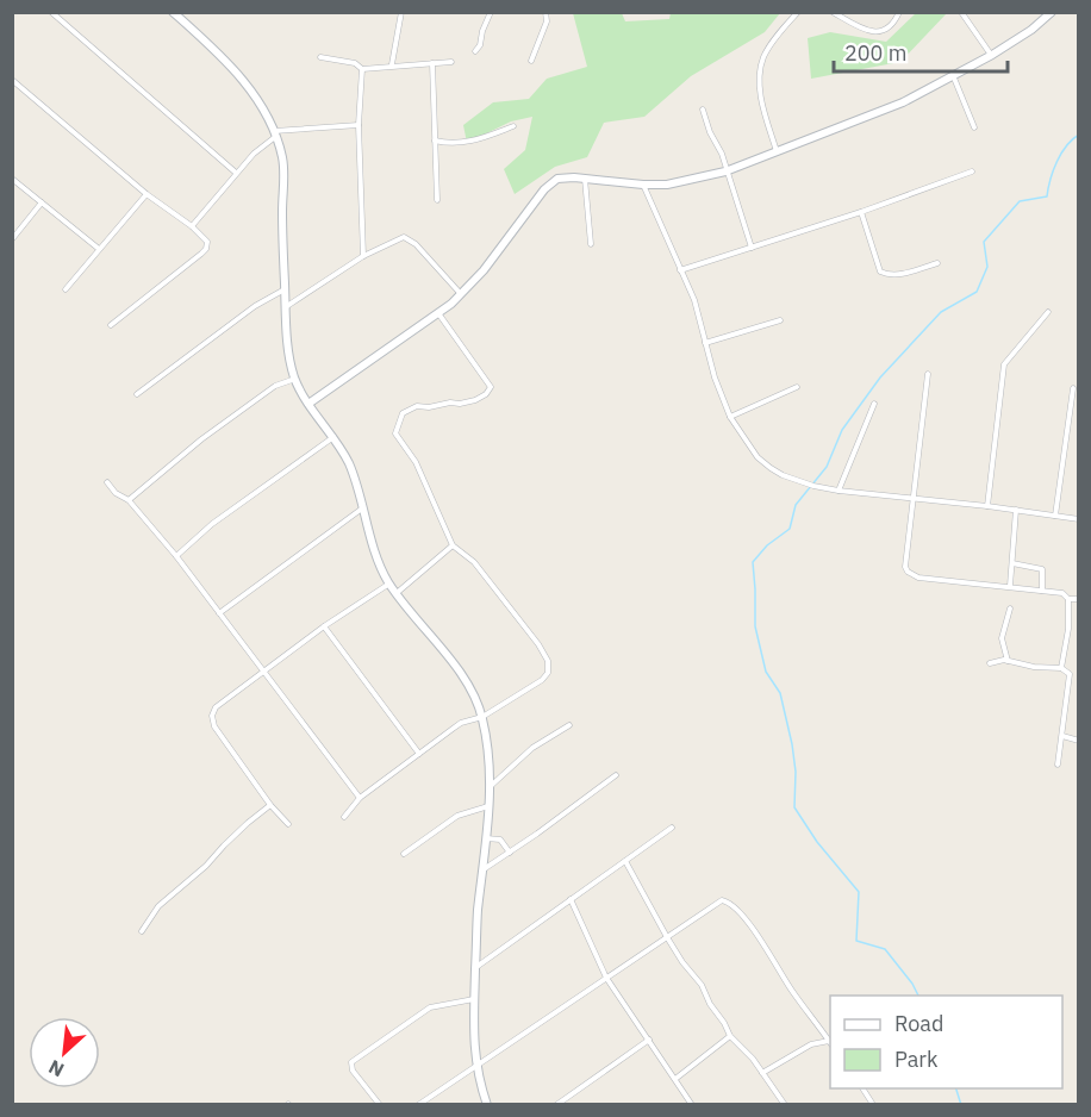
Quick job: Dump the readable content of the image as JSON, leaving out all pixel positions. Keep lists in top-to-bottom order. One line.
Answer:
{"legend":["Road","Park"],"scale_bar":"200 m","north":"bottom left"}
